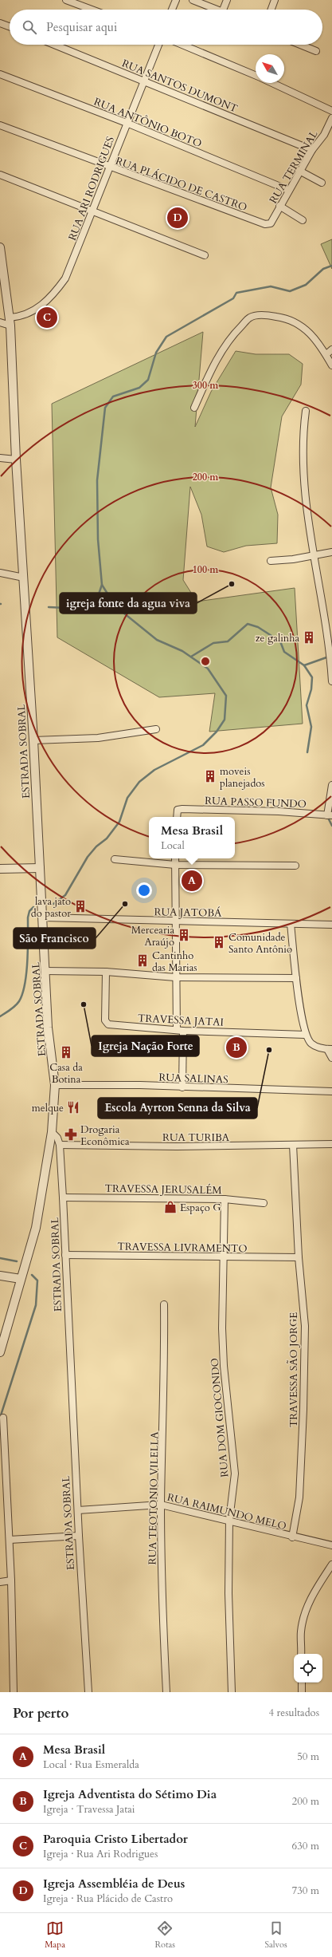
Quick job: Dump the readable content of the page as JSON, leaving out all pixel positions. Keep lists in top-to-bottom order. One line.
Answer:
{"streets":{"street":["RUA SANTOS DUMONT","RUA ANTÔNIO BOTO","RUA TERMINAL","RUA PLÁCIDO DE CASTRO","RUA ARI RODRIGUES","ESTRADA SOBRAL","RUA PASSO FUNDO","RUA JATOBÁ","TRAVESSA JATAI","RUA SALINAS","RUA TURIBA","TRAVESSA JERUSALÉM","TRAVESSA LIVRAMENTO","TRAVESSA SÃO JORGE","RUA DOM GIOCONDO","RUA TEOTONIO VILELLA","RUA RAIMUNDO MELO"]},"crossings":[["RUA SANTOS DUMONT","RUA TERMINAL"],["RUA SANTOS DUMONT","RUA ARI RODRIGUES"],["RUA ANTÔNIO BOTO","RUA TERMINAL"],["RUA ANTÔNIO BOTO","RUA ARI RODRIGUES"],["RUA TERMINAL","RUA PLÁCIDO DE CASTRO"],["RUA PLÁCIDO DE CASTRO","RUA ARI RODRIGUES"],["RUA ARI RODRIGUES","ESTRADA SOBRAL"],["ESTRADA SOBRAL","RUA JATOBÁ"],["ESTRADA SOBRAL","RUA SALINAS"],["ESTRADA SOBRAL","RUA TURIBA"],["ESTRADA SOBRAL","TRAVESSA JERUSALÉM"],["ESTRADA SOBRAL","TRAVESSA LIVRAMENTO"],["ESTRADA SOBRAL","RUA RAIMUNDO MELO"],["RUA TURIBA","TRAVESSA SÃO JORGE"],["TRAVESSA JERUSALÉM","RUA DOM GIOCONDO"],["TRAVESSA LIVRAMENTO","TRAVESSA SÃO JORGE"],["TRAVESSA LIVRAMENTO","RUA DOM GIOCONDO"],["TRAVESSA SÃO JORGE","RUA RAIMUNDO MELO"],["RUA DOM GIOCONDO","RUA RAIMUNDO MELO"],["RUA TEOTONIO VILELLA","RUA RAIMUNDO MELO"]],"places":{"other":["igreja fonte da agua viva","São Francisco","Igreja Nação Forte","Escola Ayrton Senna da Silva"],"building":["ze galinha","moveis planejados","lava jato do pastor","Mercearia Araújo","Comunidade Santo Antônio","Cantinho das Marias","Casa da Botina"],"restaurant":["melque"],"pharmacy":["Drogaria Econômica"],"shop":["Espaço G"]},"north":"top left","page":{"search":"Pesquisar aqui","pins":["D","C","A","B"],"popup":["Mesa Brasil","Local"],"heading":["Por perto","4 resultados"],"list":[{"mark":"A","name":"Mesa Brasil","note":"Local · Rua Esmeralda","value":"50 m"},{"mark":"B","name":"Igreja Adventista do Sétimo Dia","note":"Igreja · Travessa Jatai","value":"200 m"},{"mark":"C","name":"Paroquia Cristo Libertador","note":"Igreja · Rua Ari Rodrigues","value":"630 m"},{"mark":"D","name":"Igreja Assembléia de Deus","note":"Igreja · Rua Plácido de Castro","value":"730 m"}],"nav":["Mapa","Rotas","Salvos"]},"rings":["300 m","200 m","100 m"]}
